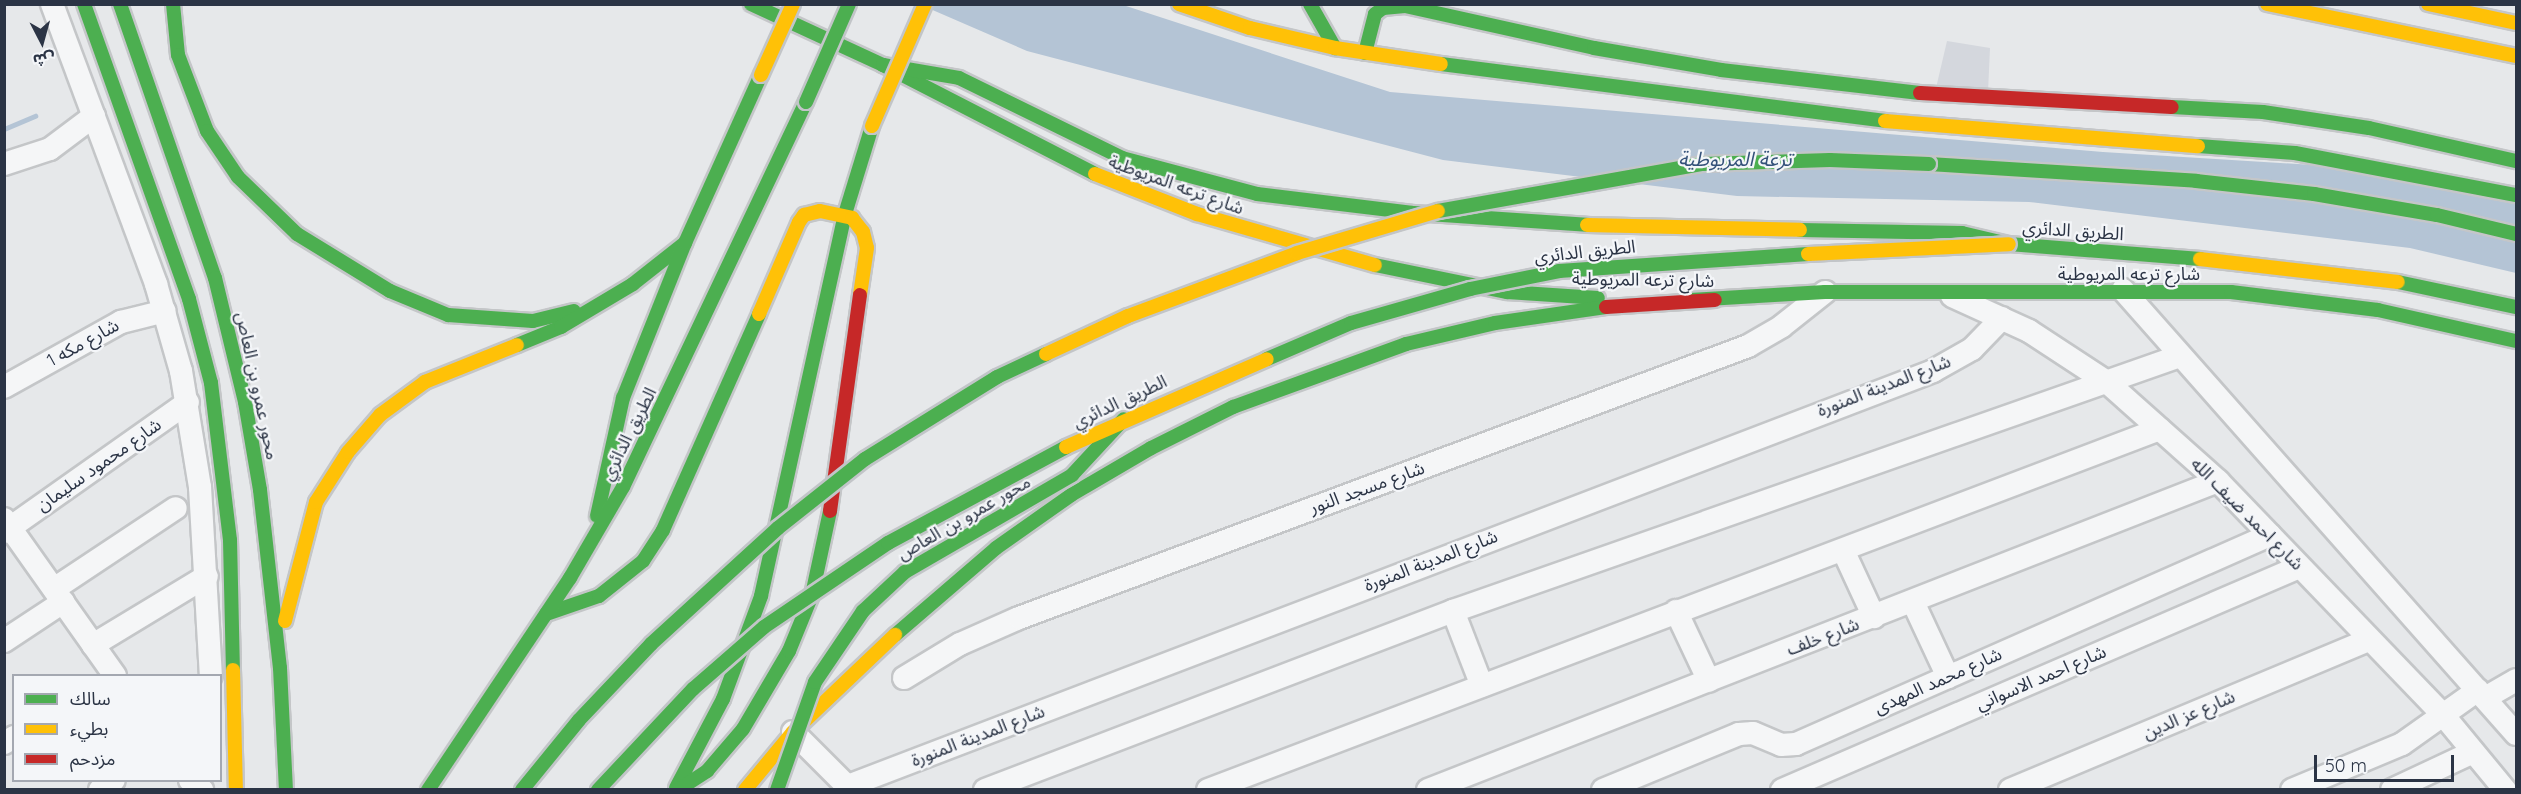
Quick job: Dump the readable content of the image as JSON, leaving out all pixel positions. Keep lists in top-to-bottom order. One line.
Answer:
{"streets":{"main road":["شارع ترعه المريوطية","الطريق الدائري","محور عمرو بن العاص"],"street":["شارع مكه 1","شارع المدينة المنورة","شارع محمود سليمان","شارع مسجد النور","شارع احمد ضيف الله","شارع خلف","شارع احمد الاسواني","شارع محمد المهدى","شارع عز الدين"]},"crossings":[["شارع ترعه المريوطية","شارع مسجد النور"],["شارع ترعه المريوطية","شارع احمد ضيف الله"],["الطريق الدائري","محور عمرو بن العاص"],["شارع المدينة المنورة","شارع احمد ضيف الله"],["شارع احمد ضيف الله","شارع خلف"],["شارع احمد ضيف الله","شارع احمد الاسواني"],["شارع احمد ضيف الله","شارع محمد المهدى"],["شارع احمد ضيف الله","شارع عز الدين"]],"water":["ترعة المريوطية"],"legend":["سالك","بطيء","مزدحم"],"scale_bar":"50 m","north":"bottom"}
